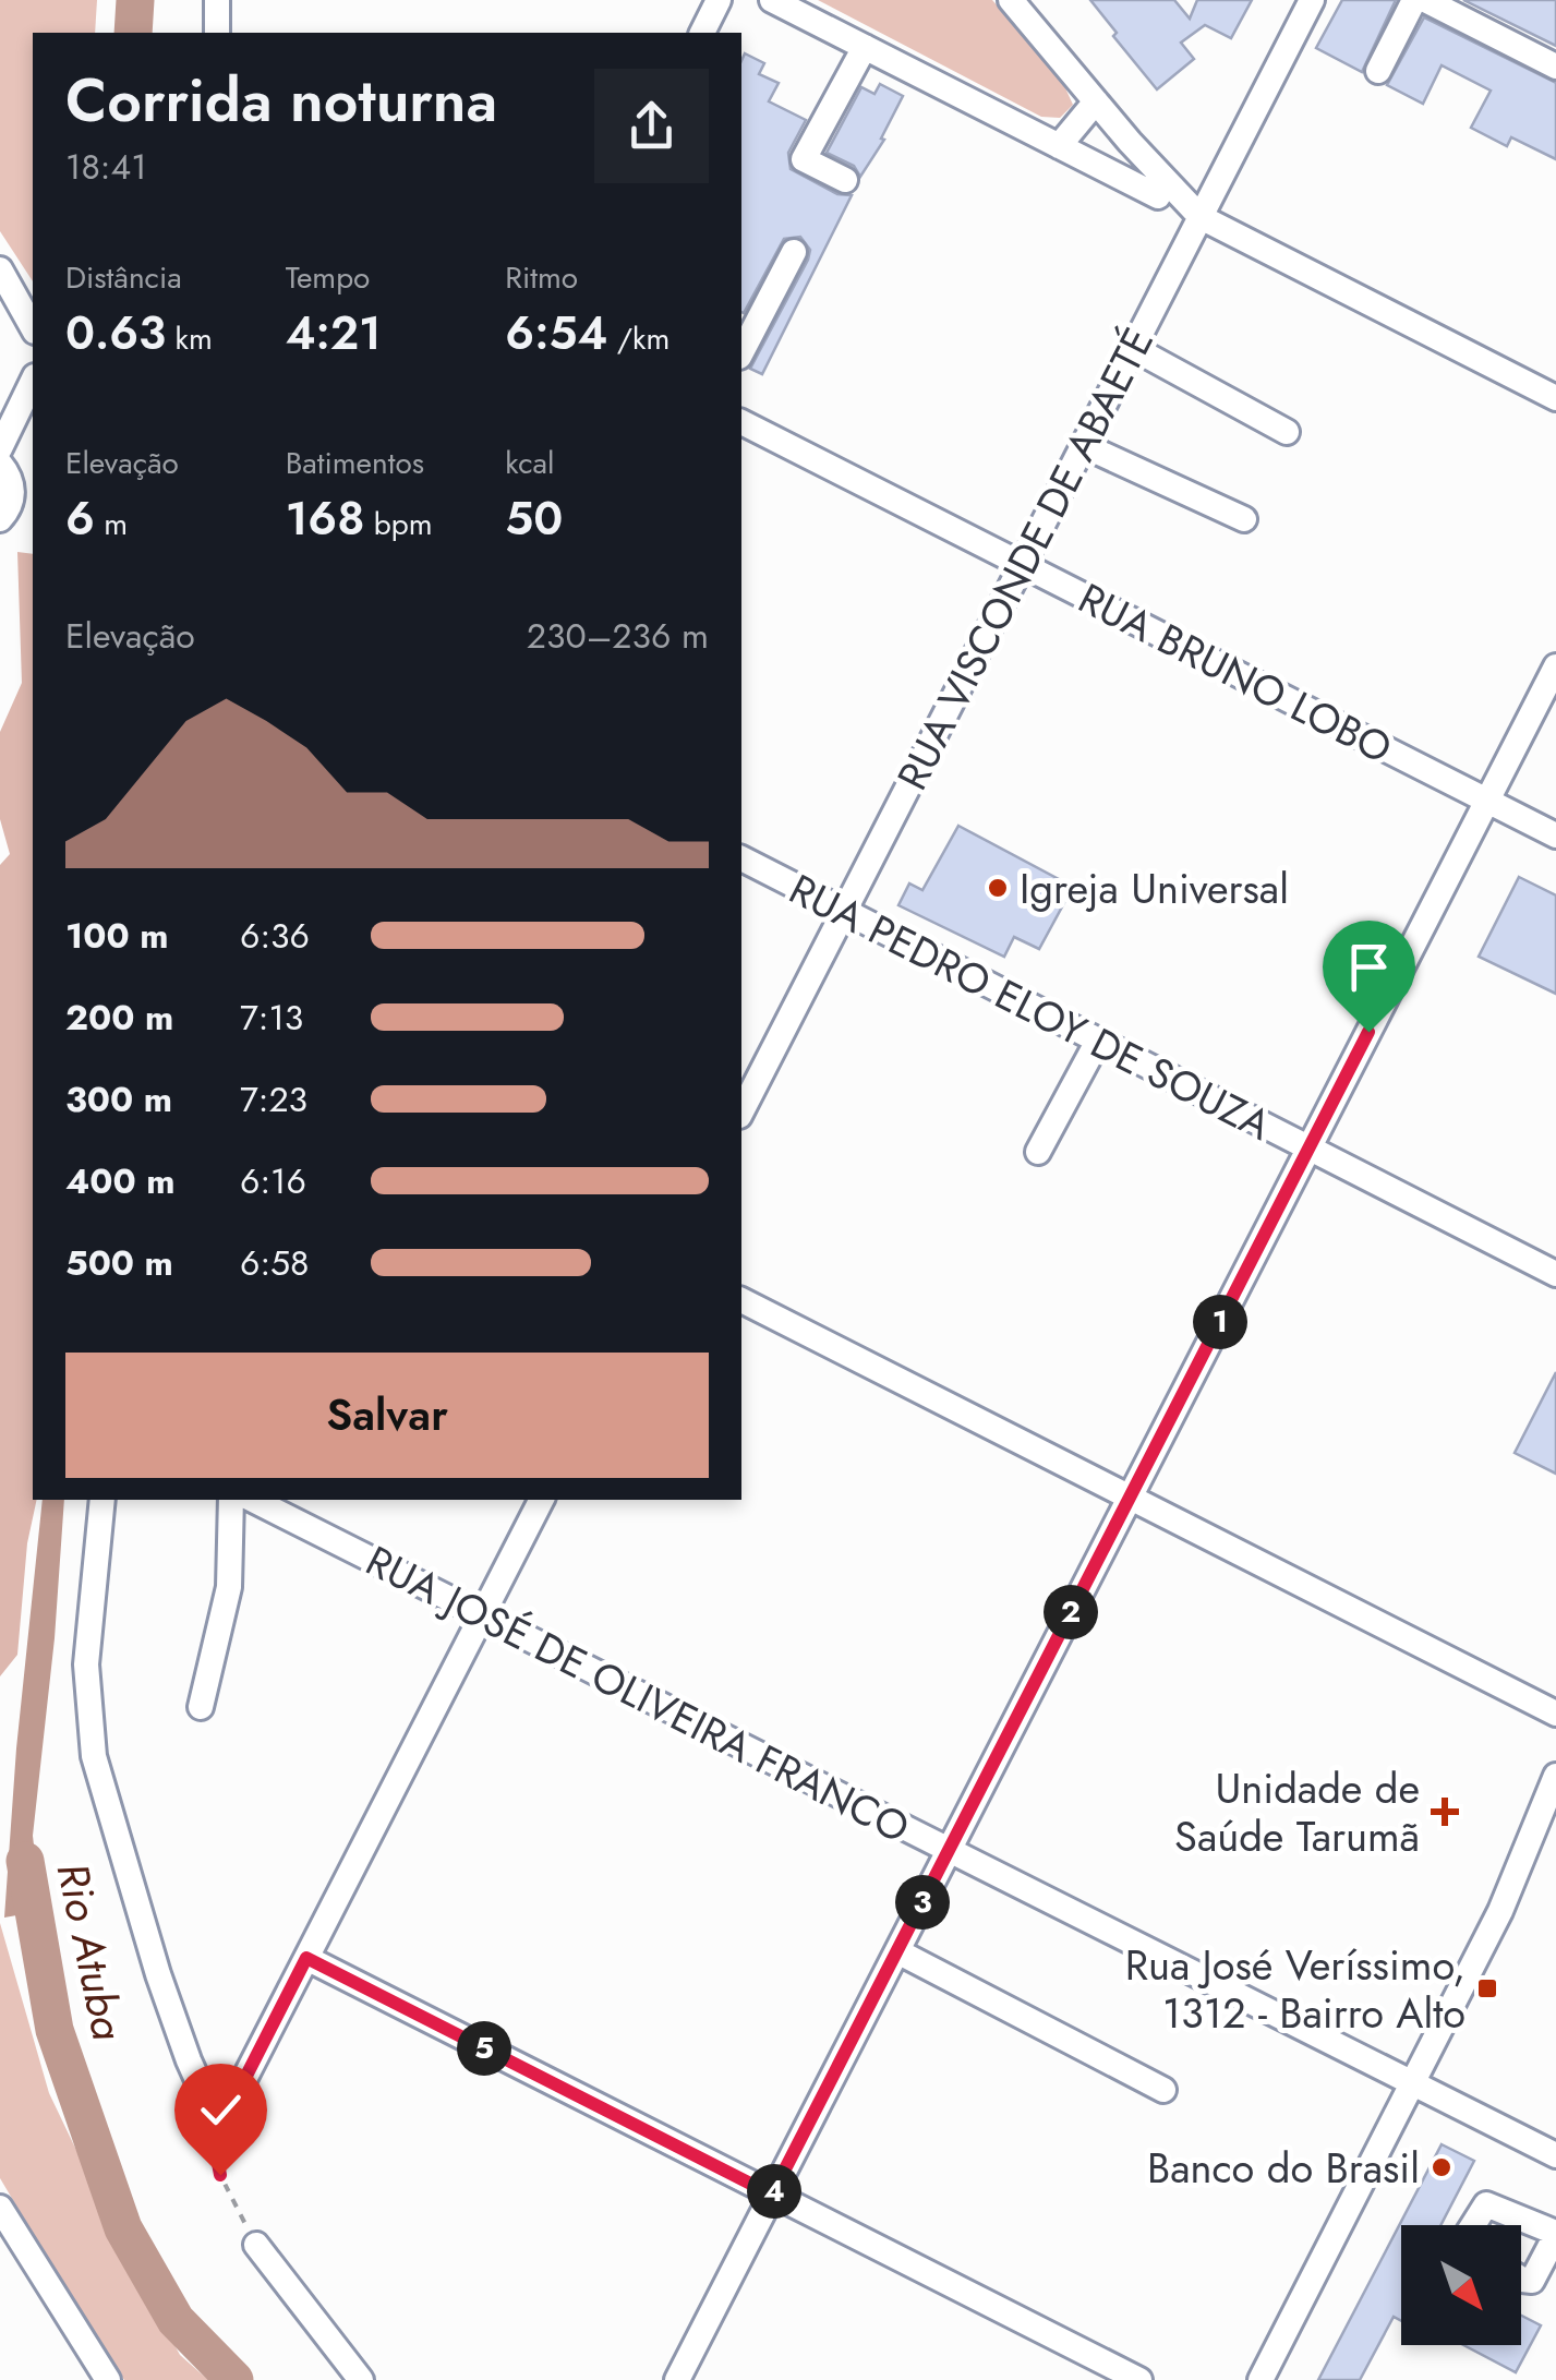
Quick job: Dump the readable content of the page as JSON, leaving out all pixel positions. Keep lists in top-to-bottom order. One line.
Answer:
{"streets":{"street":["RUA VISCONDE DE ABAETÉ","RUA BRUNO LOBO","RUA PEDRO ELOY DE SOUZA","RUA JOSÉ DE OLIVEIRA FRANCO"]},"crossings":[["RUA VISCONDE DE ABAETÉ","RUA BRUNO LOBO"],["RUA VISCONDE DE ABAETÉ","RUA PEDRO ELOY DE SOUZA"]],"water":["Rio Atuba"],"places":{"other":["Igreja Universal","Banco do Brasil"],"health":["Unidade de Saúde Tarumã"],"transit":["Rua José Veríssimo, 1312 - Bairro Alto"]},"north":"bottom right","page":{"heading":["Corrida noturna","18:41"],"stats":[["Distância","0.63 km"],["Tempo","4:21"],["Ritmo","6:54 /km"],["Elevação","6 m"],["Batimentos","168 bpm"],["kcal","50"]],"chart":["Elevação","230–236 m"],"list":[{"name":"100 m","note":"6:36"},{"name":"200 m","note":"7:13"},{"name":"300 m","note":"7:23"},{"name":"400 m","note":"6:16"},{"name":"500 m","note":"6:58"}],"pins":["1","2","3","5","4"],"buttons":"Salvar"}}
